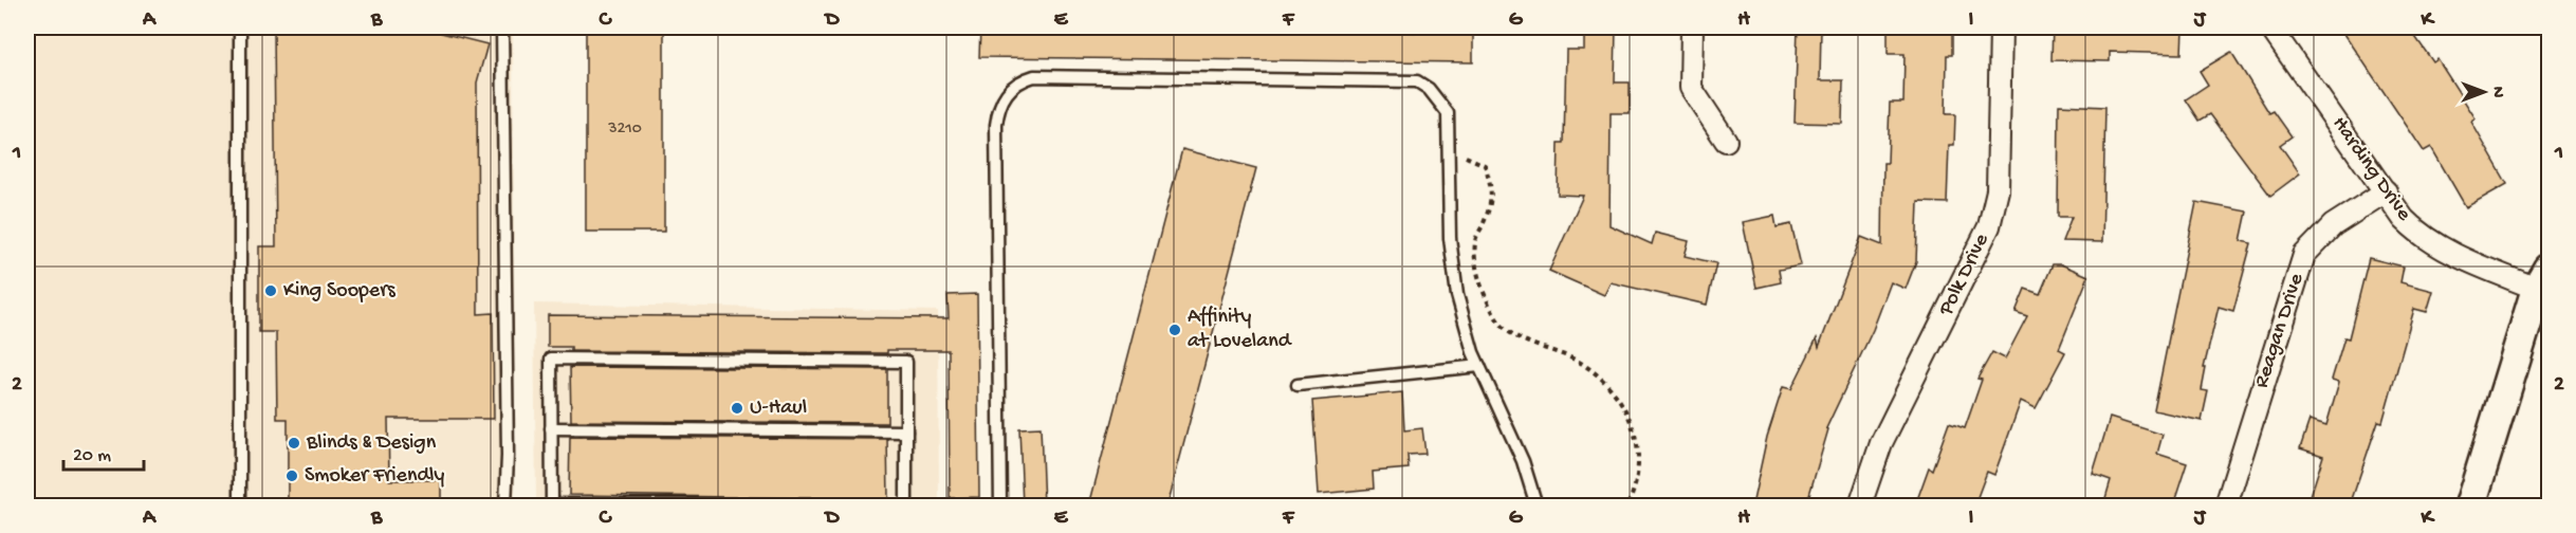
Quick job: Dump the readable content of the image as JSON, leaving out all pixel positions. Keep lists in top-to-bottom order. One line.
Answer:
{"streets":{"street":["Harding Drive","Polk Drive","Reagan Drive"]},"crossings":[["Harding Drive","Reagan Drive"]],"places":["King Soopers","Affinity at Loveland","U-Haul","Blinds & Design","Smoker Friendly"],"house_numbers":["3210"],"scale_bar":"20 m","north":"right","grid":{"columns":["A","B","C","D","E","F","G","H","I","J","K"],"rows":["1","2"]}}
